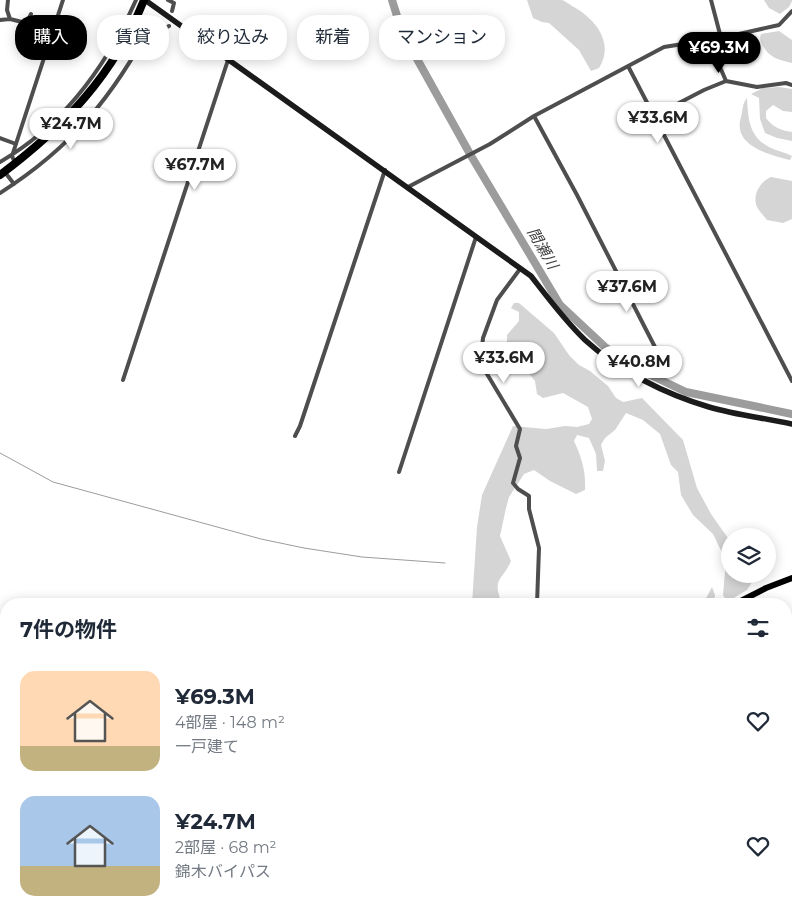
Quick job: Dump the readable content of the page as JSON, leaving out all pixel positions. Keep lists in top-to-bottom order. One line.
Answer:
{"water":["間瀬川"],"page":{"chip":["購入","賃貸","絞り込み","新着","マンション"],"price":["¥69.3M","¥33.6M","¥24.7M","¥67.7M","¥37.6M","¥33.6M","¥40.8M"],"heading":"7件の物件","list":[{"name":"¥69.3M","note":"4部屋 · 148 m² · 一戸建て"},{"name":"¥24.7M","note":"2部屋 · 68 m² · 錦木バイパス"}]}}
